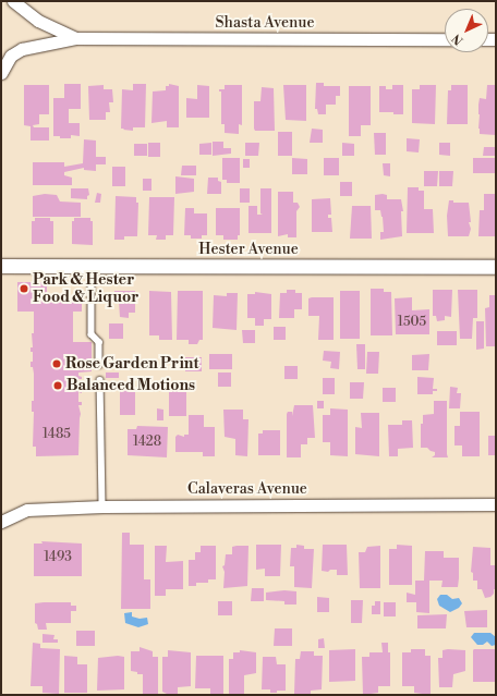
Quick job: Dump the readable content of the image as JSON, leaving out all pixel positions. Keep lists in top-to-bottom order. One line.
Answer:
{"streets":{"street":["Shasta Avenue","Hester Avenue","Calaveras Avenue"]},"places":["Park & Hester Food & Liquor","Rose Garden Print","Balanced Motions"],"house_numbers":["1505","1485","1428","1493"],"north":"bottom left"}
